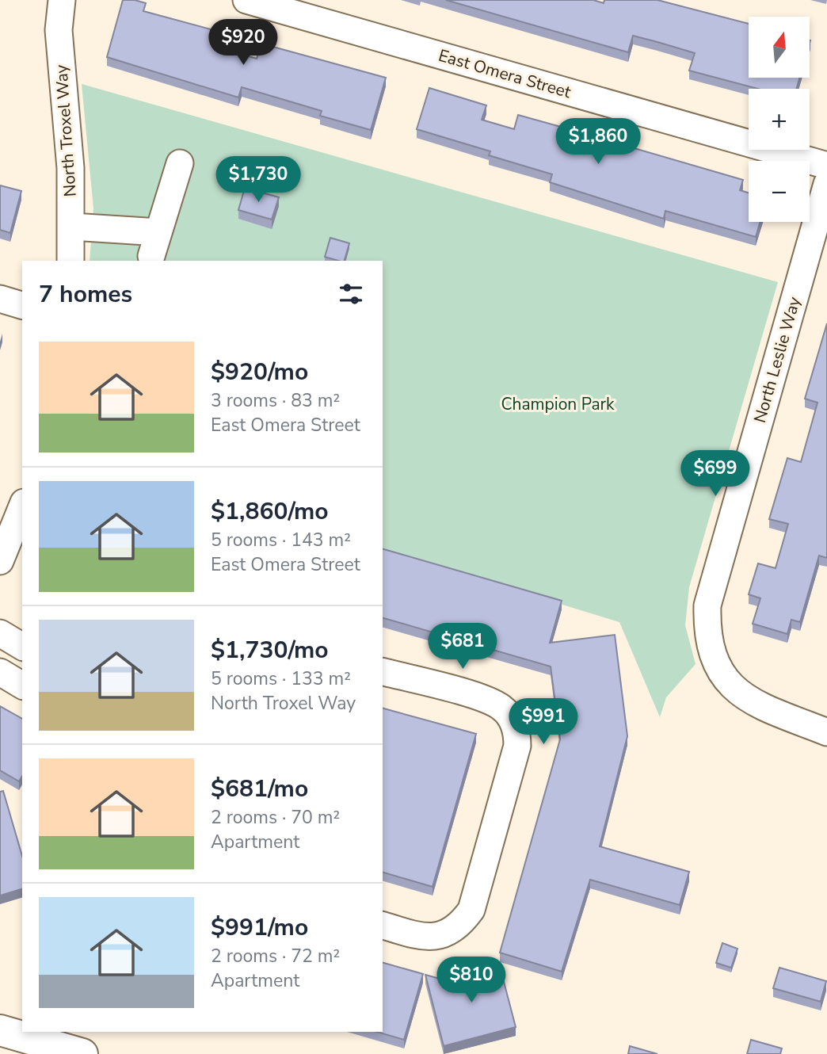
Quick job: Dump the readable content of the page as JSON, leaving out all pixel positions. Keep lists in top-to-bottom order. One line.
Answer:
{"streets":{"street":["East Omera Street","North Troxel Way","North Leslie Way"]},"parks":["Champion Park"],"north":"top","page":{"map_buttons":["+","−"],"price":["$920","$1,860","$1,730","$699","$681","$991","$810"],"heading":"7 homes","list":[{"name":"$920/mo","note":"3 rooms · 83 m² · East Omera Street"},{"name":"$1,860/mo","note":"5 rooms · 143 m² · East Omera Street"},{"name":"$1,730/mo","note":"5 rooms · 133 m² · North Troxel Way"},{"name":"$681/mo","note":"2 rooms · 70 m² · Apartment"},{"name":"$991/mo","note":"2 rooms · 72 m² · Apartment"}]}}
